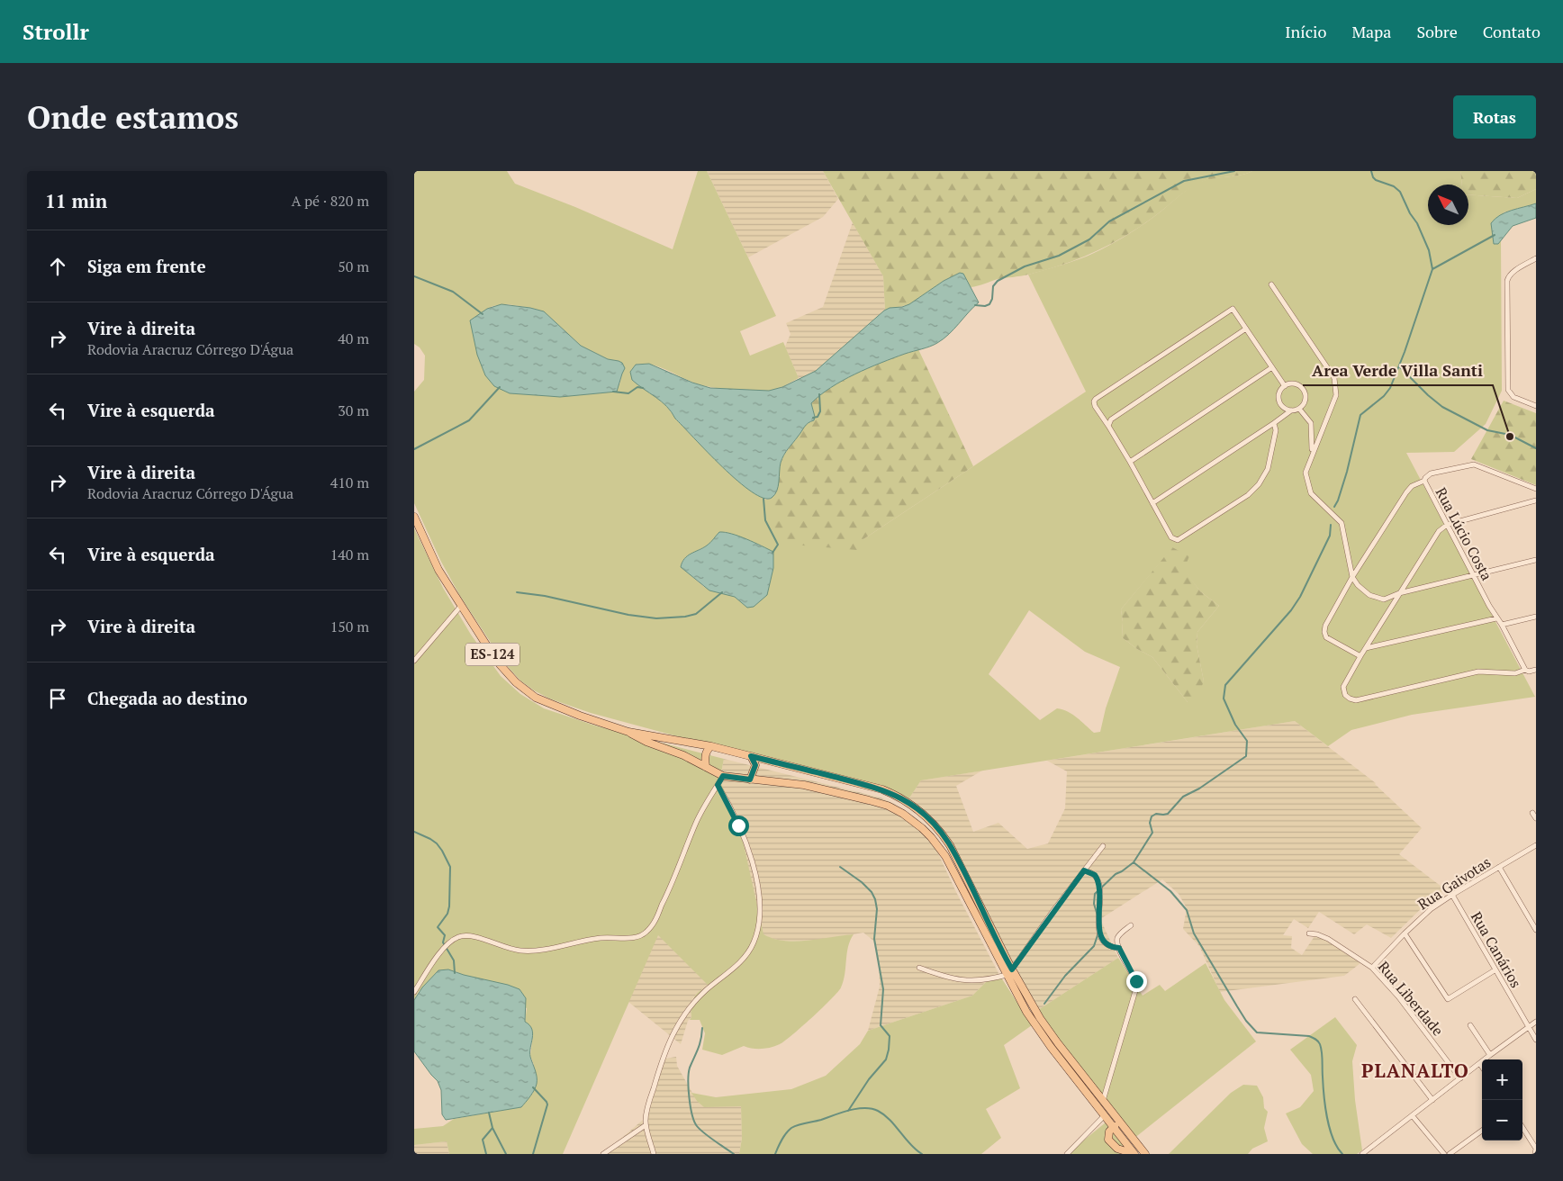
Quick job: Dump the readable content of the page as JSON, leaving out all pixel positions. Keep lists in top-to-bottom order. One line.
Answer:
{"streets":{"main road":["ES-124"],"street":["Rua Lúcio Costa","Rua Gaivotas","Rua Canários","Rua Liberdade"]},"crossings":[["Rua Gaivotas","Rua Canários"],["Rua Gaivotas","Rua Liberdade"]],"districts":["PLANALTO"],"places":["Area Verde Villa Santi"],"north":"top left","page":{"header":"Strollr","nav":["Início","Mapa","Sobre","Contato"],"buttons":"Rotas","title":"Onde estamos","heading":["11 min","A pé · 820 m"],"list":[["Siga em frente","50 m"],["Vire à direita","Rodovia Aracruz Córrego D'Água","40 m"],["Vire à esquerda","30 m"],["Vire à direita","Rodovia Aracruz Córrego D'Água","410 m"],["Vire à esquerda","140 m"],["Vire à direita","150 m"],"Chegada ao destino"],"map_buttons":["+","−"]}}
